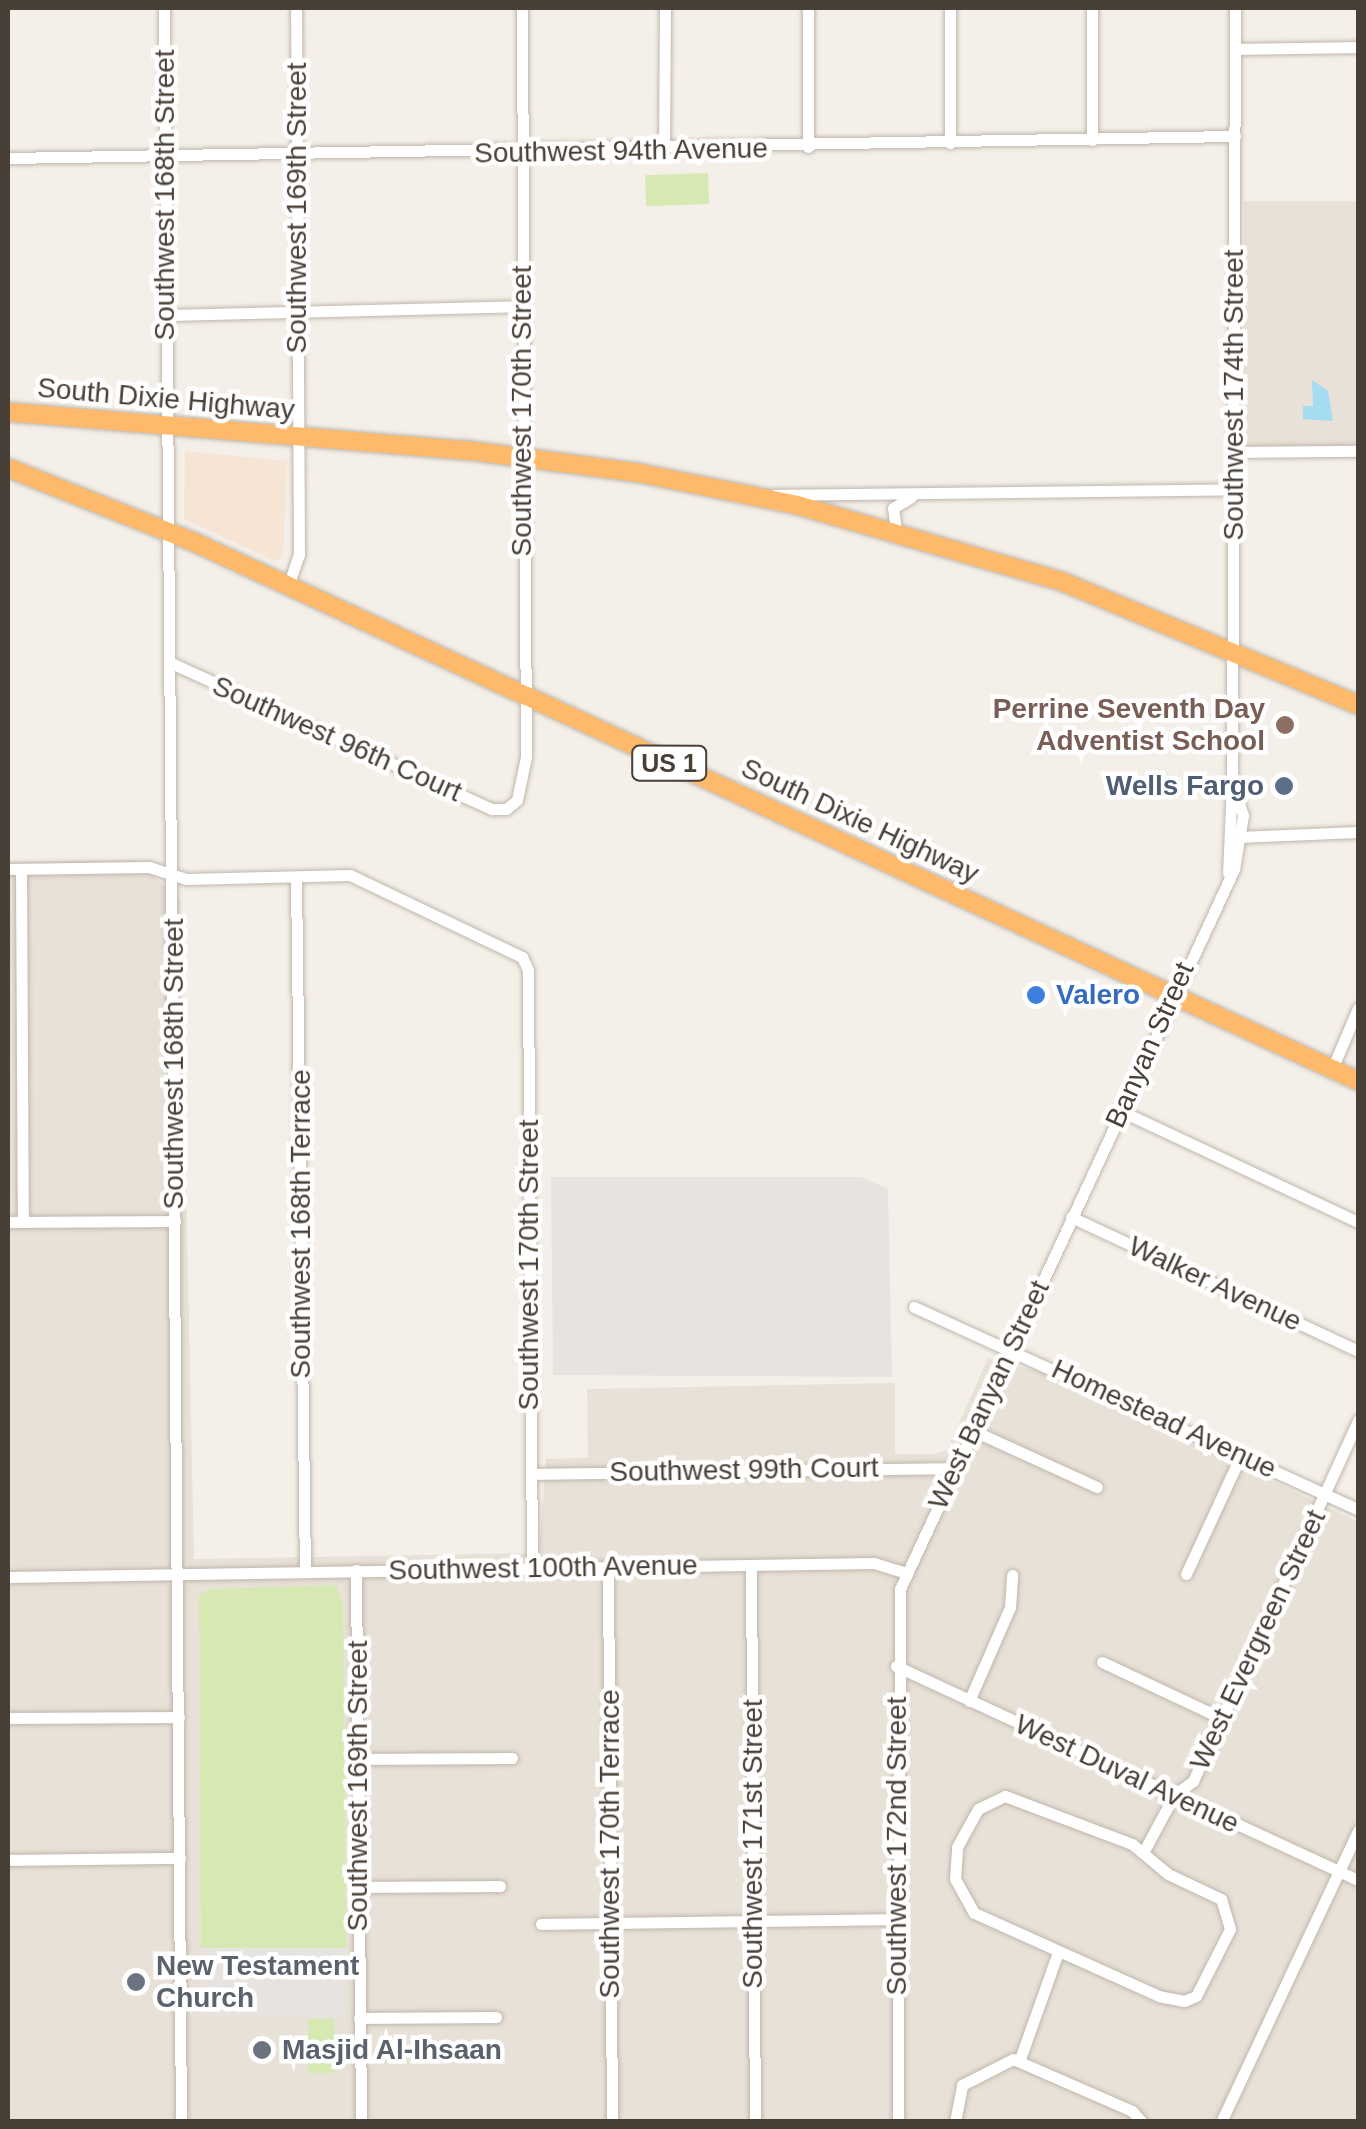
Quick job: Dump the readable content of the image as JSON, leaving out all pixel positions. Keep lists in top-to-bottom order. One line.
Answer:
{"streets":{"highway":["South Dixie Highway","US 1"],"street":["Southwest 94th Avenue","Southwest 168th Street","Southwest 169th Street","Southwest 174th Street","Southwest 170th Street","Southwest 96th Court","Banyan Street","Southwest 168th Terrace","Walker Avenue","West Banyan Street","Homestead Avenue","Southwest 99th Court","Southwest 100th Avenue","West Evergreen Street","West Duval Avenue","Southwest 170th Terrace","Southwest 171st Street","Southwest 172nd Street"]},"crossings":[["Southwest 94th Avenue","Southwest 168th Street"],["Southwest 94th Avenue","Southwest 169th Street"],["Southwest 94th Avenue","Southwest 174th Street"],["Southwest 94th Avenue","Southwest 170th Street"],["Southwest 168th Street","South Dixie Highway"],["Southwest 168th Street","Southwest 96th Court"],["Southwest 168th Street","Southwest 100th Avenue"],["Southwest 169th Street","South Dixie Highway"],["Southwest 169th Street","Southwest 100th Avenue"],["Southwest 174th Street","South Dixie Highway"],["Southwest 174th Street","Banyan Street"],["South Dixie Highway","Southwest 170th Street"],["South Dixie Highway","Banyan Street"],["Southwest 170th Street","Southwest 96th Court"],["Southwest 170th Street","Southwest 168th Terrace"],["Southwest 170th Street","Southwest 99th Court"],["Southwest 170th Street","Southwest 100th Avenue"],["Banyan Street","Walker Avenue"],["Banyan Street","West Banyan Street"],["Southwest 168th Terrace","Southwest 100th Avenue"],["Walker Avenue","West Banyan Street"],["West Banyan Street","Homestead Avenue"],["West Banyan Street","Southwest 99th Court"],["West Banyan Street","Southwest 100th Avenue"],["West Banyan Street","Southwest 172nd Street"],["Homestead Avenue","West Evergreen Street"],["Southwest 100th Avenue","Southwest 170th Terrace"],["Southwest 100th Avenue","Southwest 171st Street"],["Southwest 100th Avenue","Southwest 172nd Street"],["West Evergreen Street","West Duval Avenue"],["West Duval Avenue","Southwest 172nd Street"]],"places":["Perrine Seventh Day Adventist School","Wells Fargo","Valero","New Testament Church","Masjid Al-Ihsaan"]}
